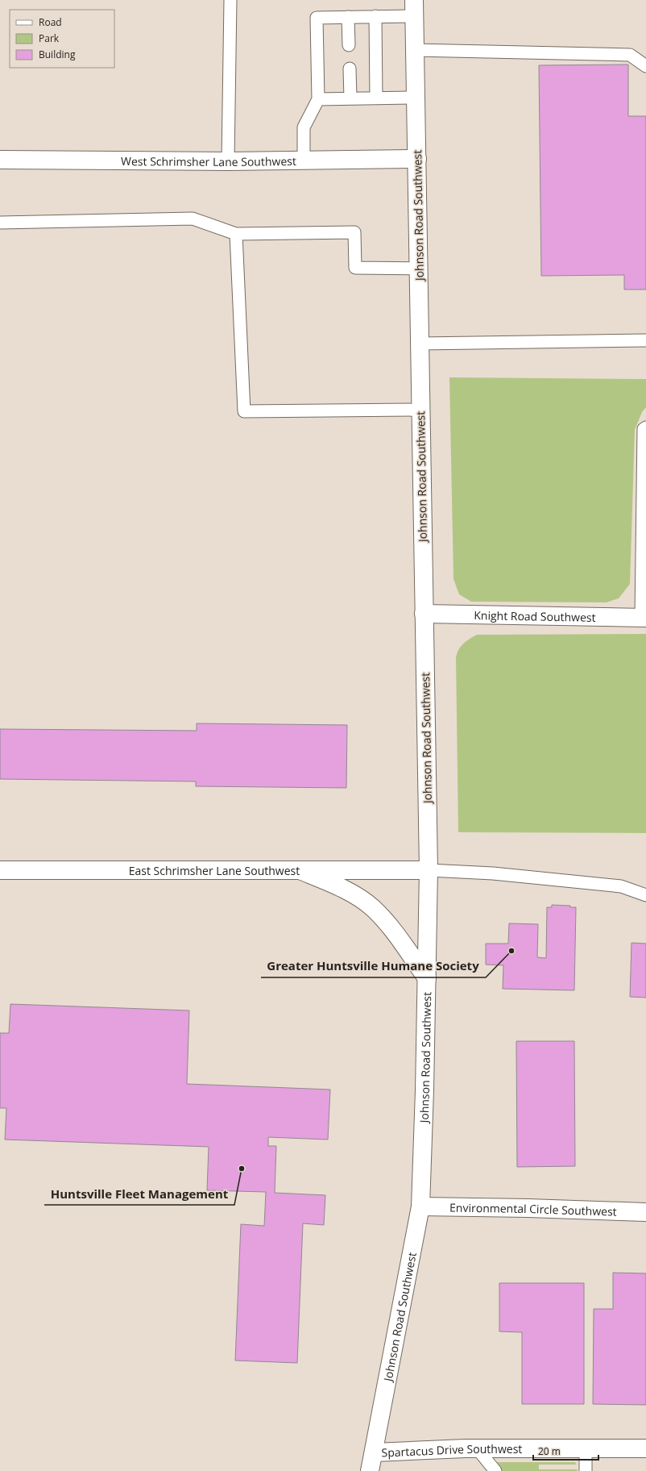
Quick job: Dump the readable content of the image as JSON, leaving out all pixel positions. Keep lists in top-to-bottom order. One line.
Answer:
{"streets":{"street":["West Schrimsher Lane Southwest","Johnson Road Southwest","Knight Road Southwest","East Schrimsher Lane Southwest","Environmental Circle Southwest","Spartacus Drive Southwest"]},"crossings":[["West Schrimsher Lane Southwest","Johnson Road Southwest"],["Johnson Road Southwest","Knight Road Southwest"],["Johnson Road Southwest","East Schrimsher Lane Southwest"],["Johnson Road Southwest","Environmental Circle Southwest"],["Johnson Road Southwest","Spartacus Drive Southwest"]],"places":["Greater Huntsville Humane Society","Huntsville Fleet Management"],"legend":["Road","Park","Building"],"scale_bar":"20 m"}
